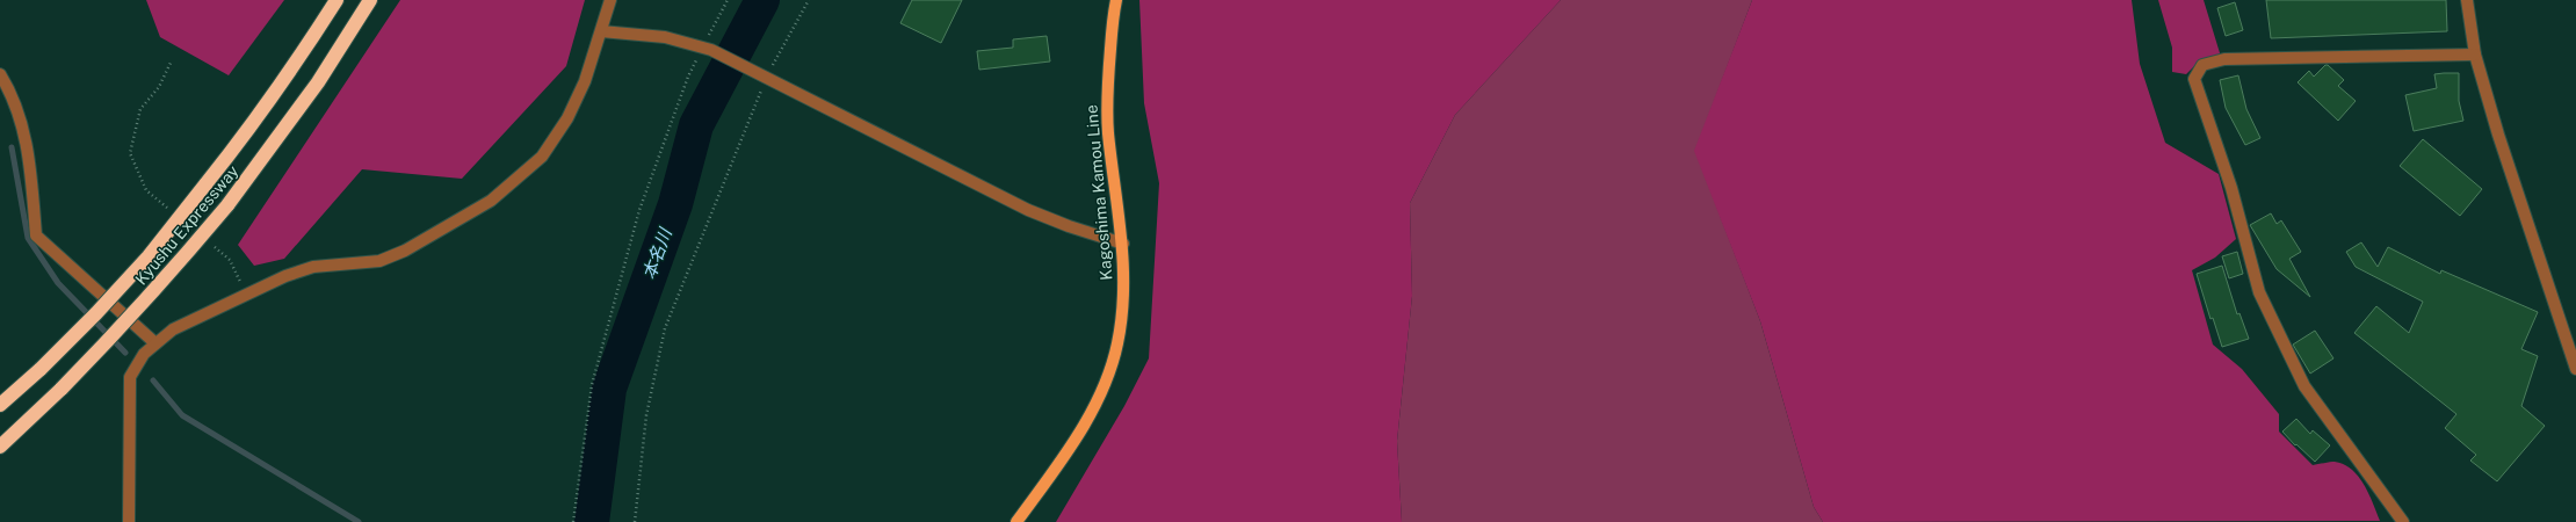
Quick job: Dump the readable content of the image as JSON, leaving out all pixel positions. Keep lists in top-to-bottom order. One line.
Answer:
{"streets":{"highway":["Kyushu Expressway"],"main road":["Kagoshima Kamou Line"]},"water":["本名川"]}
